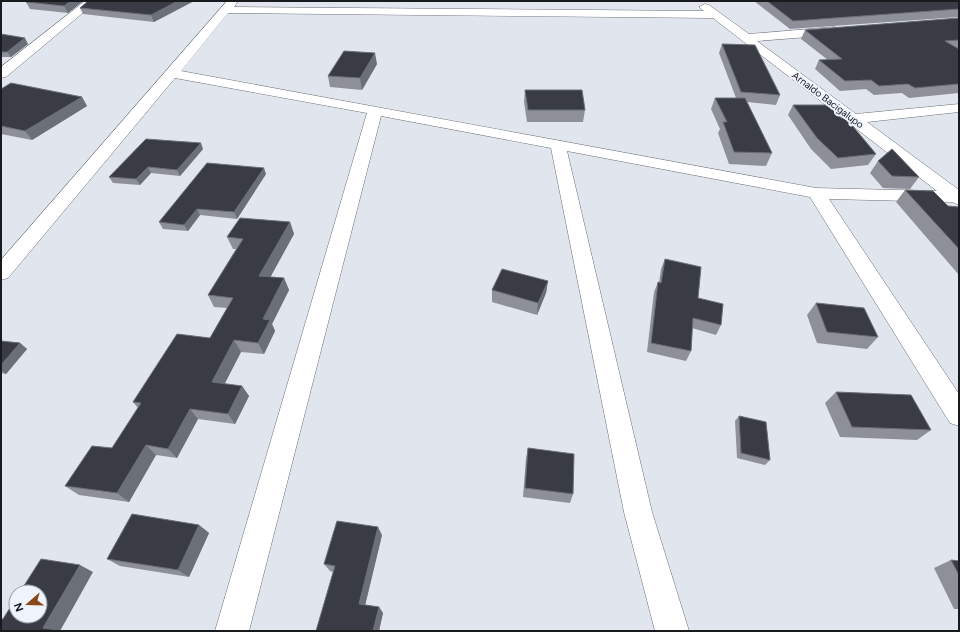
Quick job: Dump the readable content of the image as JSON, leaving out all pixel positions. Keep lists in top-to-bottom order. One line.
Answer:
{"streets":{"street":["Arnaldo Bacigalupo"]},"north":"left"}
